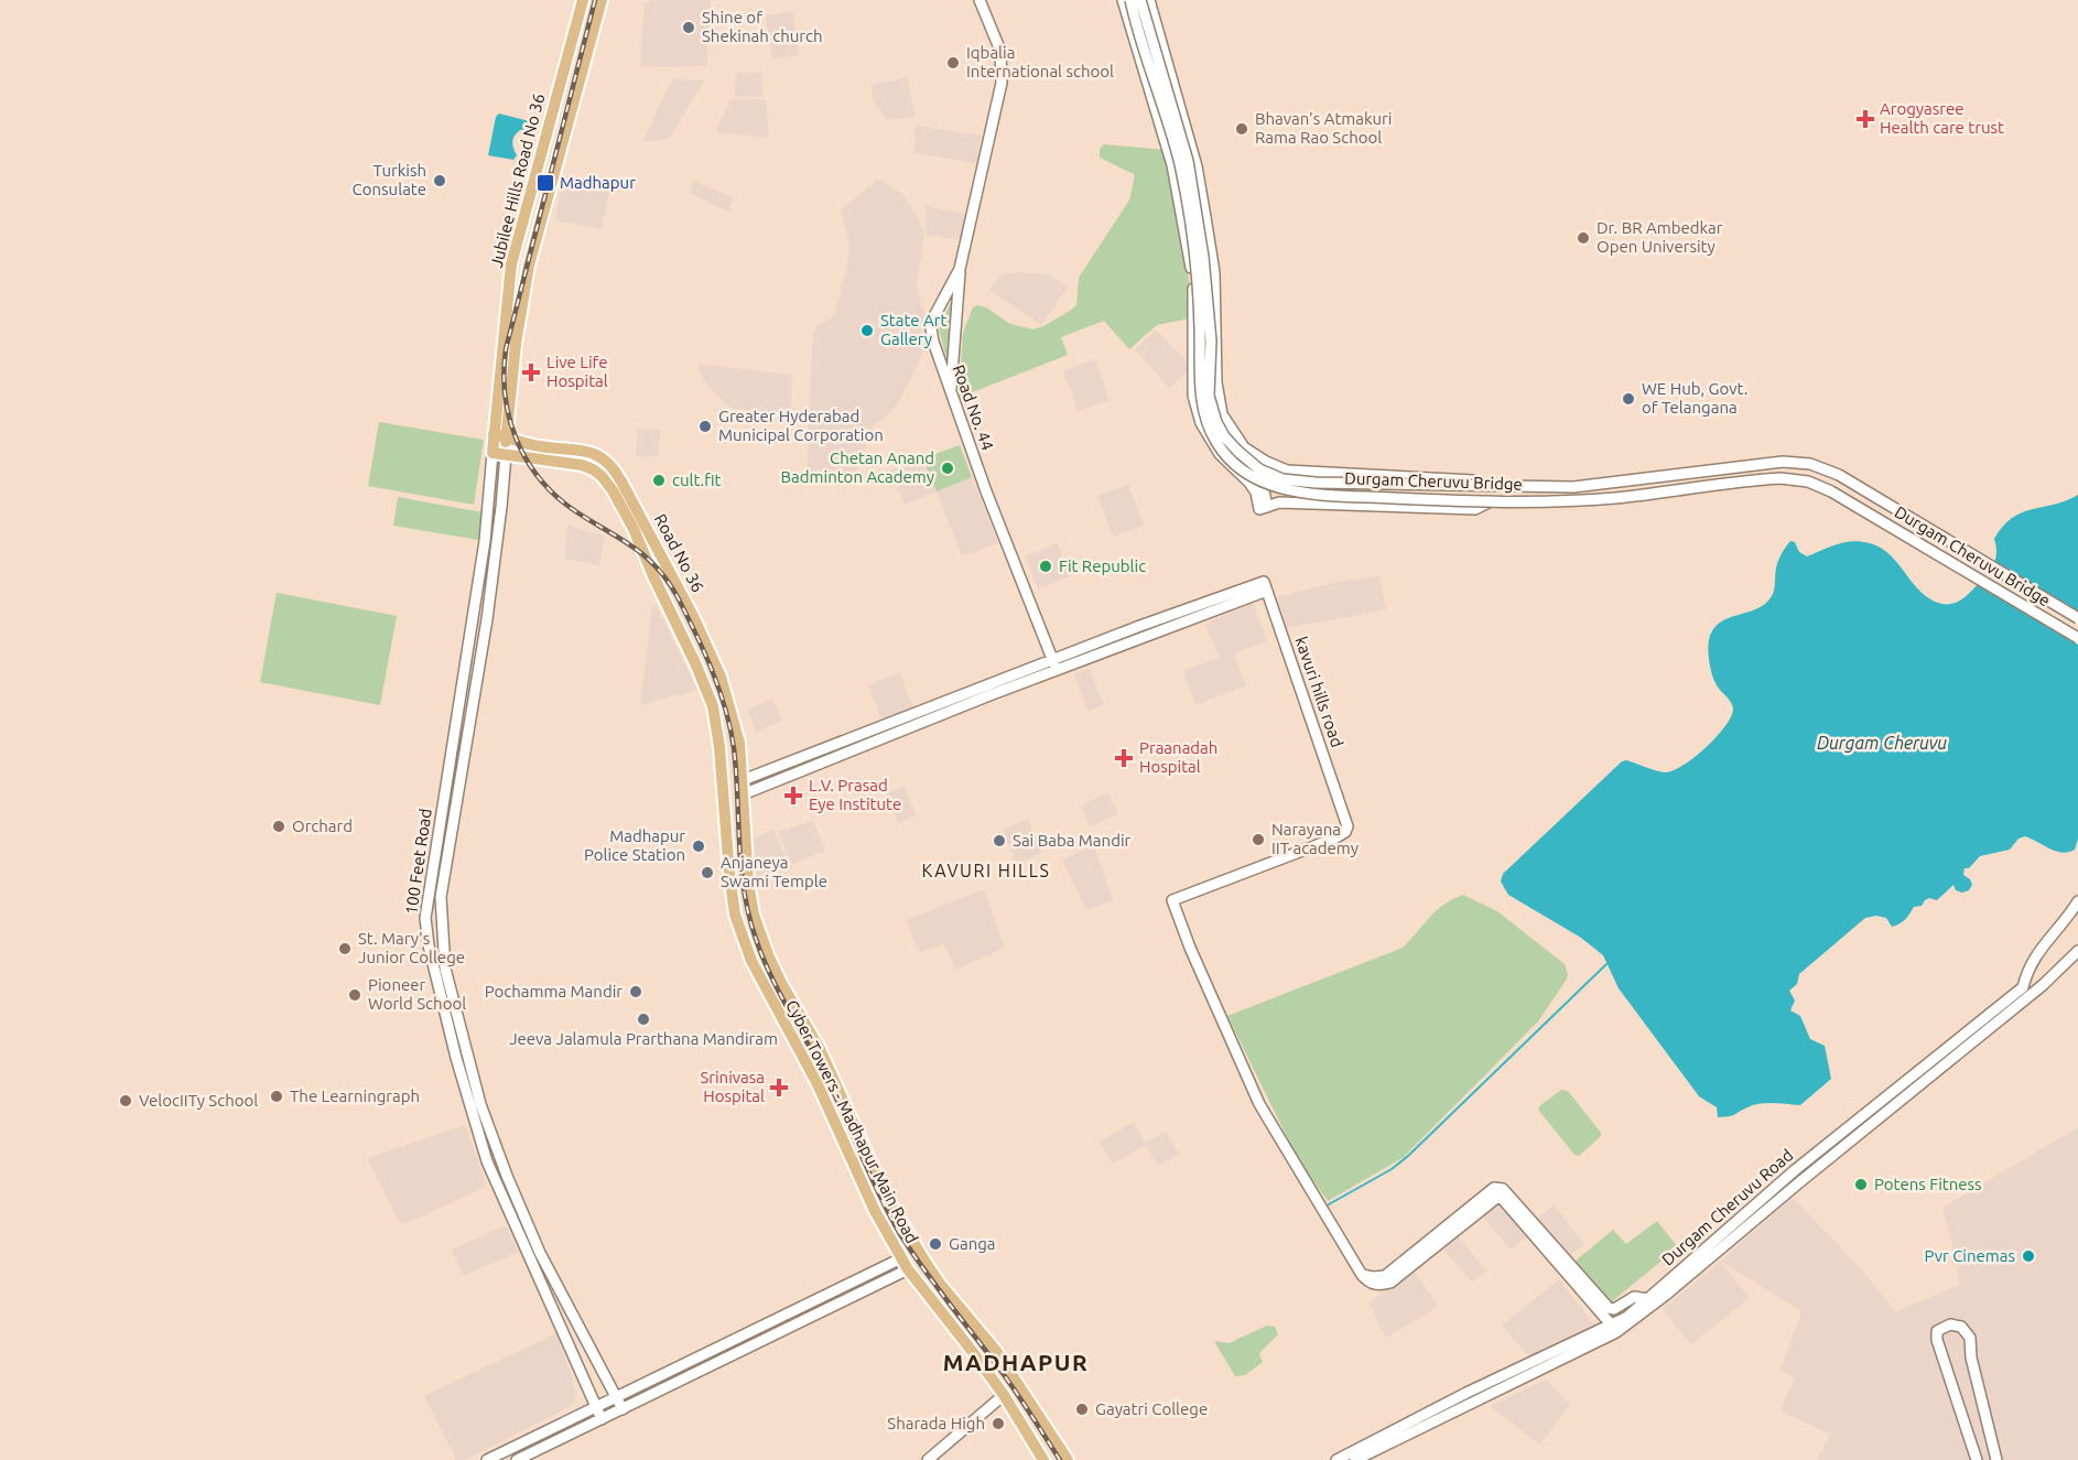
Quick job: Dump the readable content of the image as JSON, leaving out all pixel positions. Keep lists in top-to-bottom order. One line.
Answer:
{"streets":{"main road":["Jubilee Hills Road No 36","Road No. 44","Durgam Cheruvu Bridge","Road No 36","kavuri hills road","100 Feet Road","Cyber Towers - Madhapur Main Road","Durgam Cheruvu Road"]},"crossings":[["Jubilee Hills Road No 36","Road No 36"],["Jubilee Hills Road No 36","100 Feet Road"],["Road No. 44","kavuri hills road"],["Road No 36","kavuri hills road"],["Road No 36","100 Feet Road"],["Road No 36","Cyber Towers - Madhapur Main Road"],["kavuri hills road","Cyber Towers - Madhapur Main Road"]],"districts":["KAVURI HILLS","MADHAPUR"],"water":["Durgam Cheruvu"],"places":{"other":["Shine of Shekinah church","Iqbalia International school","Bhavan's Atmakuri Rama Rao School","Turkish Consulate","Dr. BR Ambedkar Open University","State Art Gallery","WE Hub, Govt. of Telangana","Greater Hyderabad Municipal Corporation","Chetan Anand Badminton Academy","cult.fit","Fit Republic","Orchard","Narayana IIT academy","Sai Baba Mandir","Madhapur Police Station","Anjaneya Swami Temple","St. Mary's Junior College","Pochamma Mandir","Pioneer World School","Jeeva Jalamula Prarthana Mandiram","The Learningraph","VelocIITy School","Potens Fitness","Ganga","Pvr Cinemas","Gayatri College","Sharada High"],"health":["Arogyasree Health care trust","Live Life Hospital","Praanadah Hospital","L.V. Prasad Eye Institute","Srinivasa Hospital"],"transit":["Madhapur"]}}
